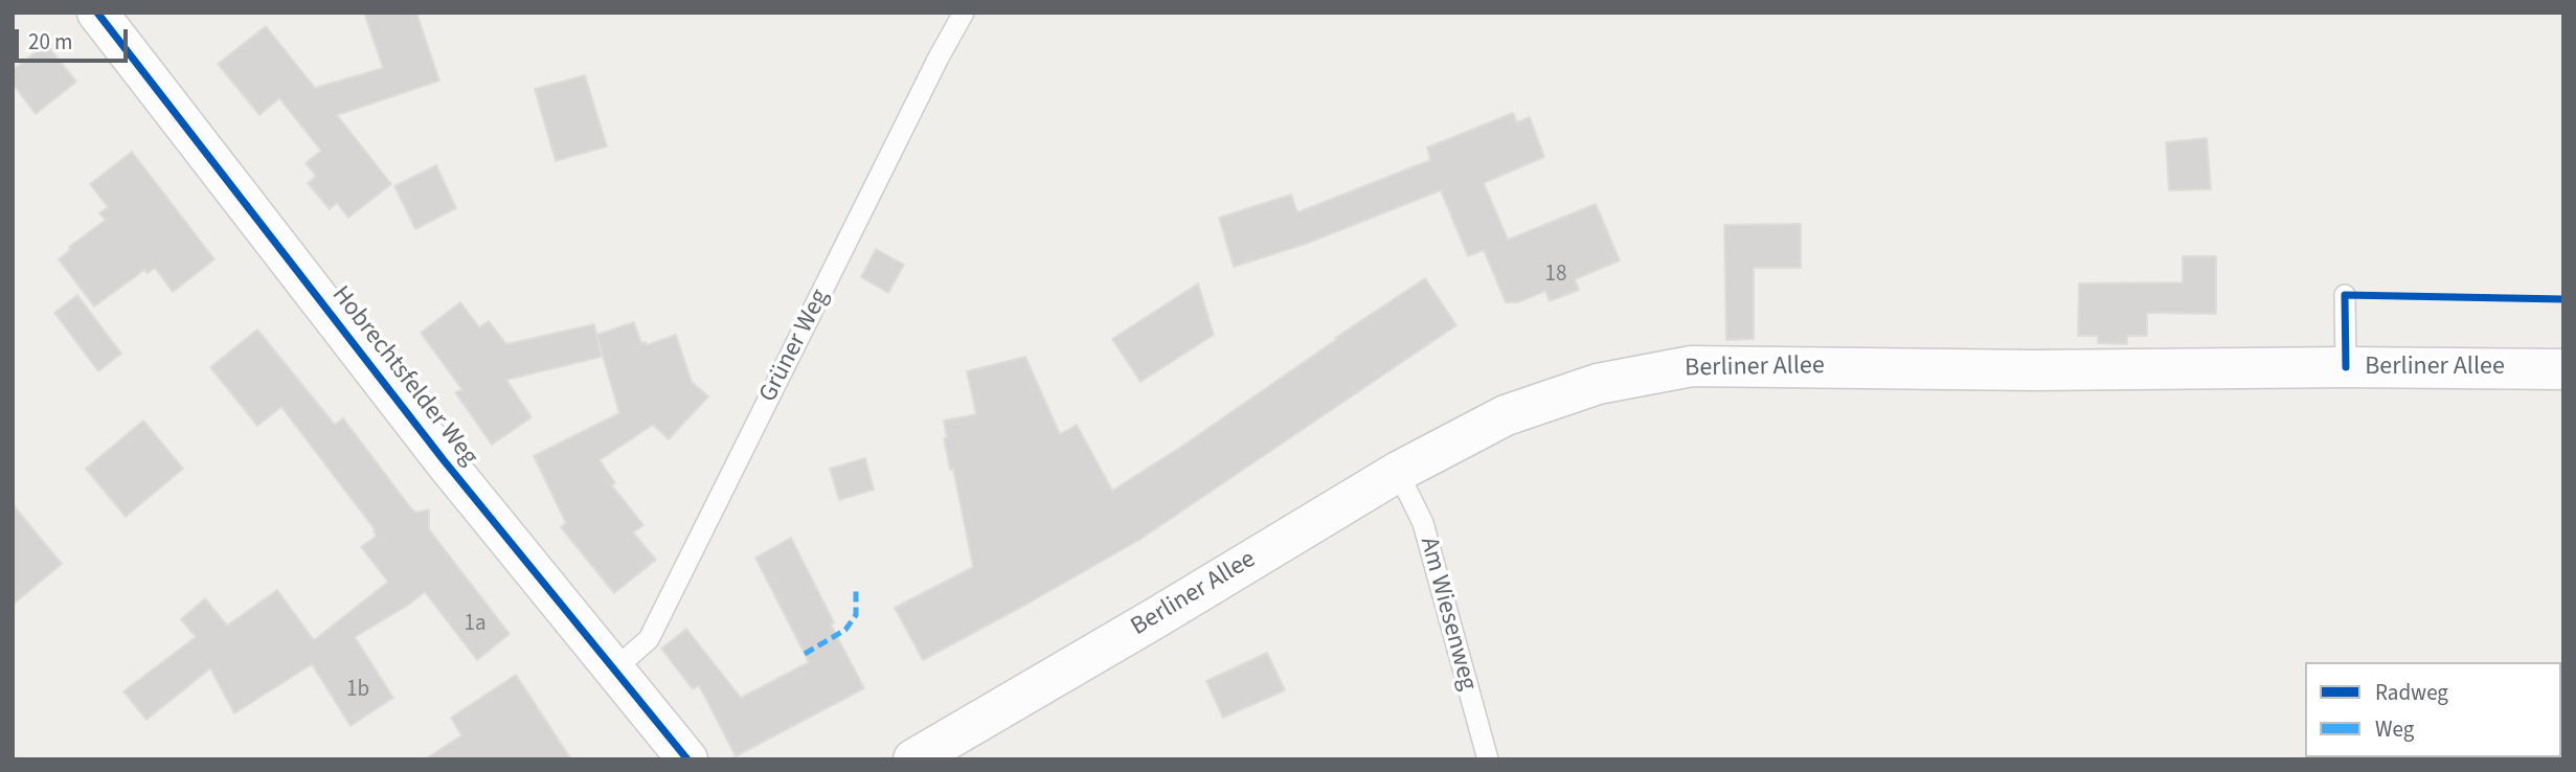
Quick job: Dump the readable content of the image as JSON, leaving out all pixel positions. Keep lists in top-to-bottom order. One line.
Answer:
{"streets":{"main road":["Berliner Allee","Hobrechtsfelder Weg"],"lane":["Grüner Weg","Am Wiesenweg"]},"crossings":[["Grüner Weg","Hobrechtsfelder Weg"],["Berliner Allee","Am Wiesenweg"]],"house_numbers":["18","1a","1b"],"legend":["Radweg","Weg"],"scale_bar":"20 m"}
